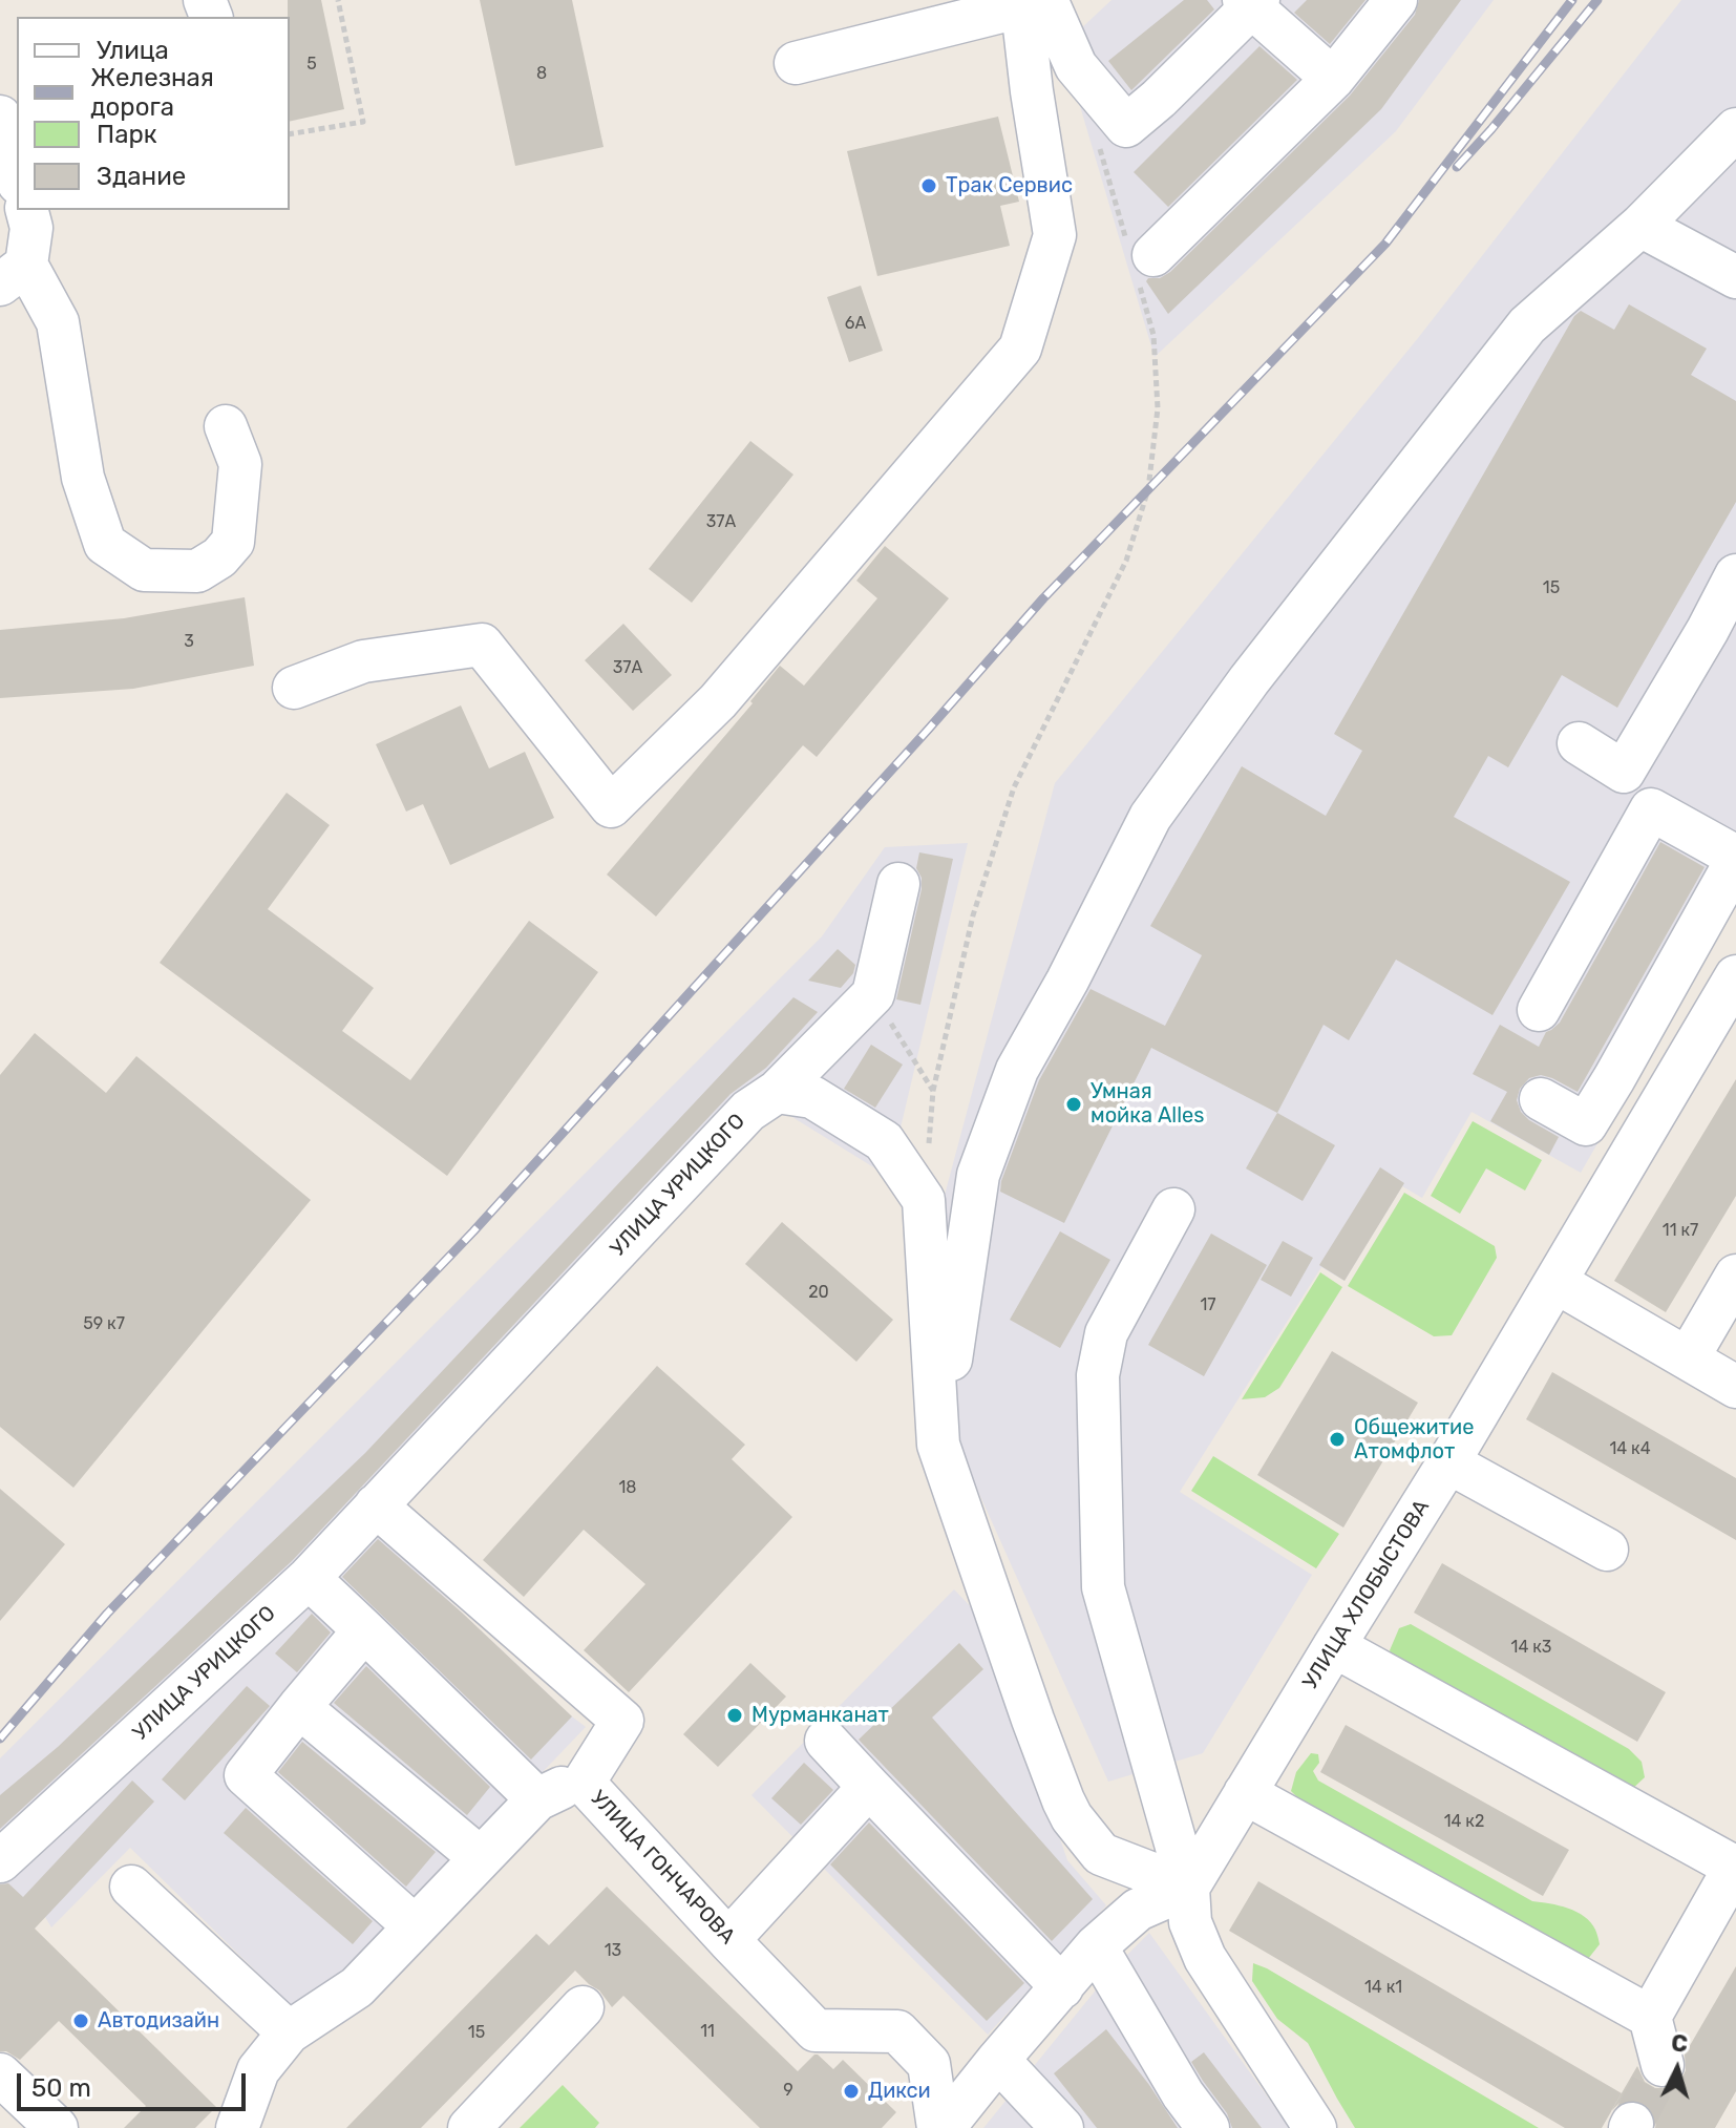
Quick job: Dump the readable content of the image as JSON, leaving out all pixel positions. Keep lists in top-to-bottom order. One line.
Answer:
{"streets":{"street":["УЛИЦА УРИЦКОГО","УЛИЦА ХЛОБЫСТОВА","УЛИЦА ГОНЧАРОВА"]},"crossings":[["УЛИЦА УРИЦКОГО","УЛИЦА ГОНЧАРОВА"]],"places":["Трак Сервис","Умная мойка Alles","Общежитие Атомфлот","Мурманканат","Автодизайн","Дикси"],"house_numbers":["5","8","6А","37А","15","3","37А","11 к7","20","17","59 к7","14 к4","18","14 к3","14 к2","13","14 к1","11","15","9"],"legend":["Улица","Железная дорога","Парк","Здание"],"scale_bar":"50 m","north":"top"}
